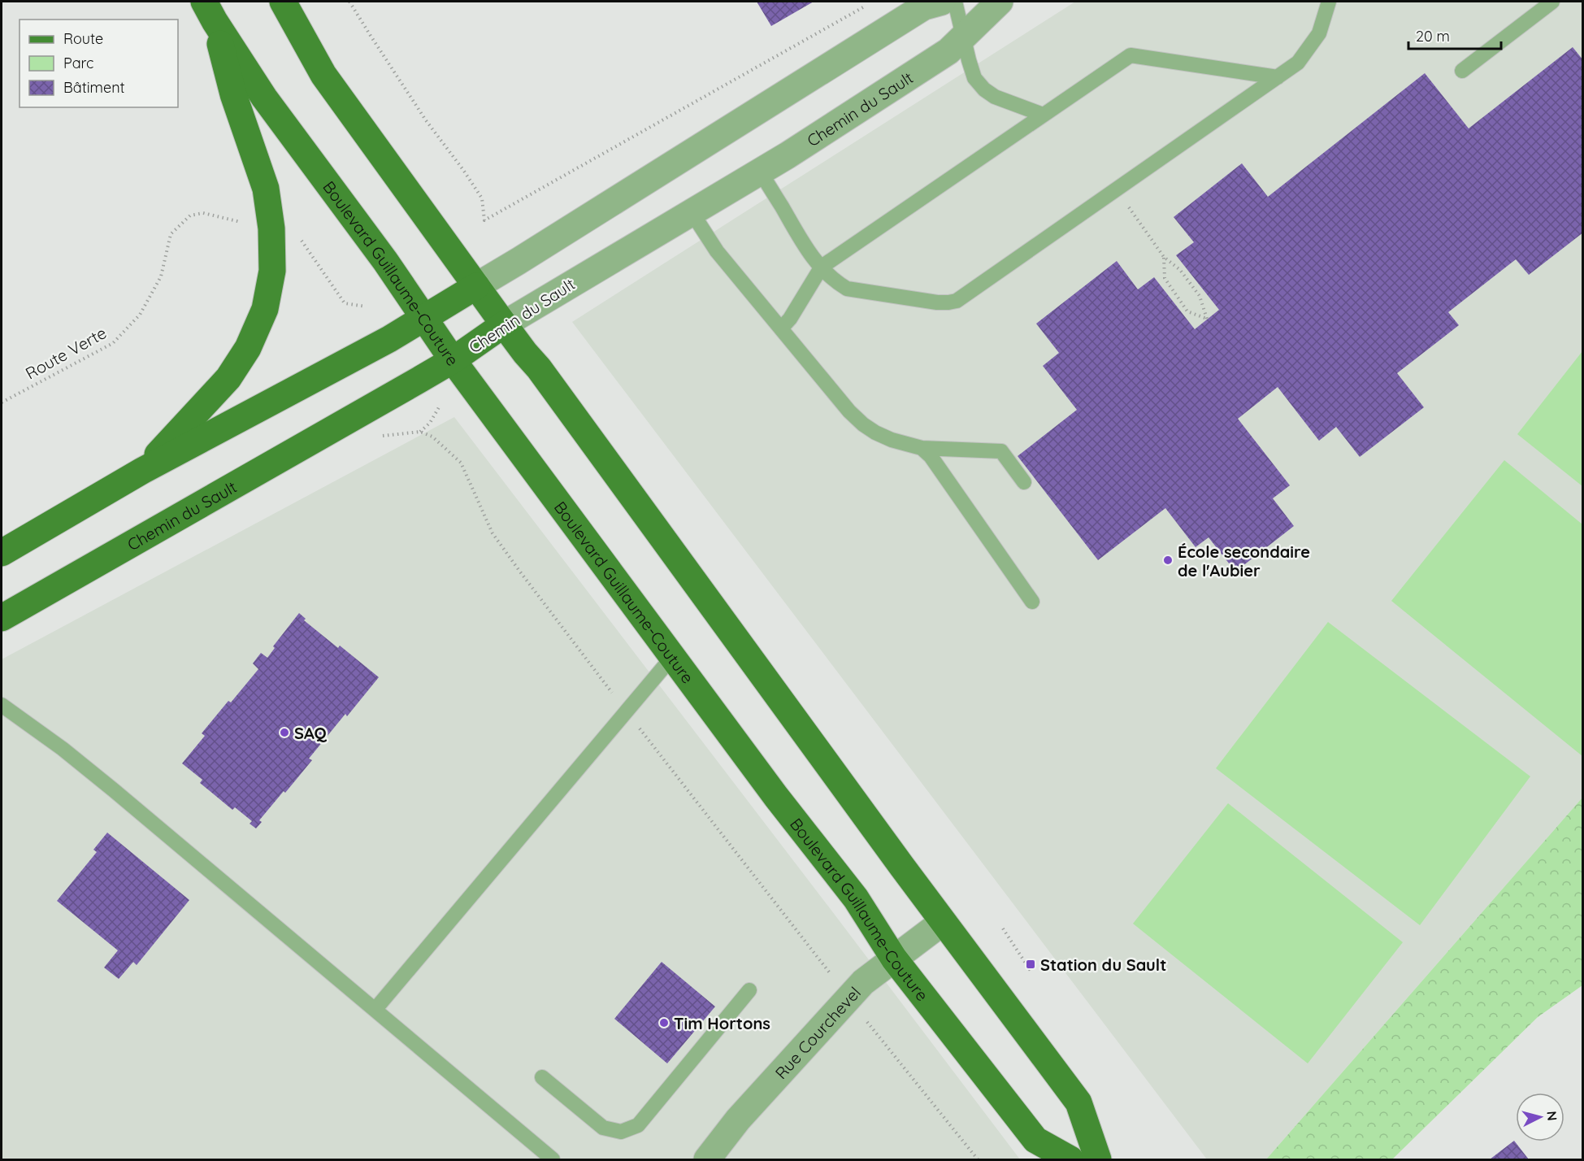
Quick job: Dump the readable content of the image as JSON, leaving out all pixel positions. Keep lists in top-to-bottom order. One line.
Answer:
{"streets":{"main road":["Chemin du Sault","Boulevard Guillaume-Couture"],"street":["Rue Courchevel"],"path":["Route Verte"]},"crossings":[["Chemin du Sault","Boulevard Guillaume-Couture"],["Boulevard Guillaume-Couture","Rue Courchevel"]],"places":{"other":["École secondaire de l'Aubier","SAQ","Tim Hortons"],"transit":["Station du Sault"]},"legend":["Route","Parc","Bâtiment"],"scale_bar":"20 m","north":"right"}
